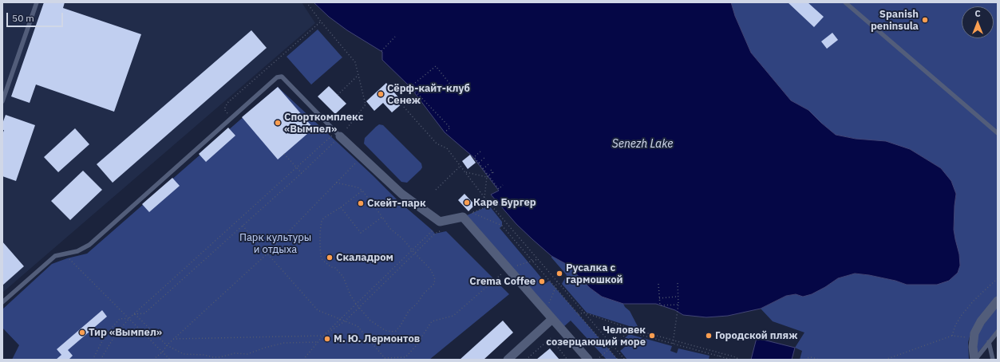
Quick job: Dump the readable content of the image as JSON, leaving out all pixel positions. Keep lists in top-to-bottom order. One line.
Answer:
{"water":["Senezh Lake"],"parks":["Парк культуры и отдыха"],"places":["Spanish peninsula","Сёрф-кайт-клуб Сенеж","Спорткомплекс «Вымпел»","Каре Бургер","Скейт-парк","Скаладром","Русалка с гармошкой","Crema Coffee","Тир «Вымпел»","Человек созерцающий море","Городской пляж","М. Ю. Лермонтов"],"scale_bar":"50 m","north":"top"}
